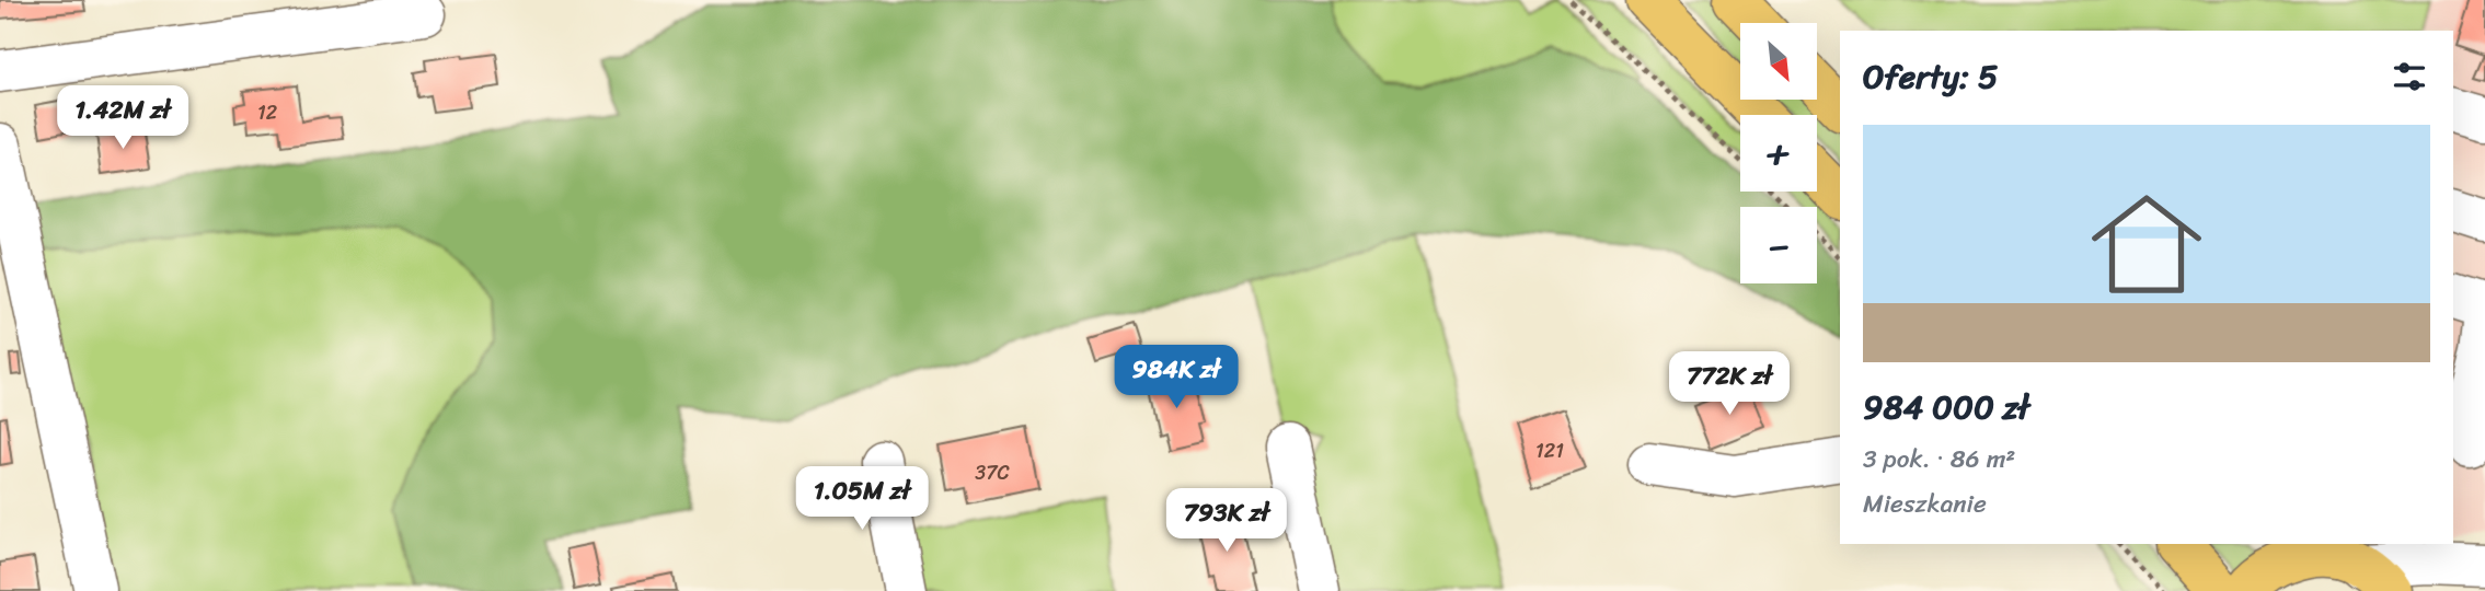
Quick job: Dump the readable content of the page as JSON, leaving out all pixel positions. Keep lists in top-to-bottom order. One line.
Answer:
{"house_numbers":["12","121","37C"],"north":"bottom right","page":{"map_buttons":["+","−"],"heading":"Oferty: 5","price":["1.42M zł","984K zł","772K zł","1.05M zł","793K zł"],"list":[{"name":"984 000 zł","note":"3 pok. · 86 m² · Mieszkanie"}]}}
